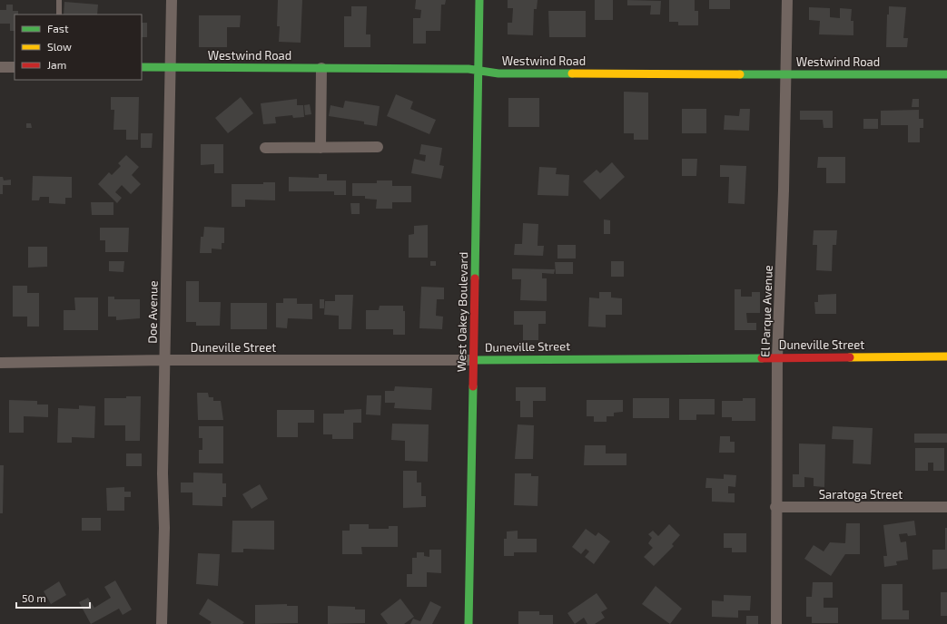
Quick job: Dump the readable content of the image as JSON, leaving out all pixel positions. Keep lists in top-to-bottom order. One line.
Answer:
{"streets":{"street":["Westwind Road","El Parque Avenue","Doe Avenue","West Oakey Boulevard","Duneville Street","Saratoga Street"]},"crossings":[["Westwind Road","El Parque Avenue"],["Westwind Road","Doe Avenue"],["Westwind Road","West Oakey Boulevard"],["El Parque Avenue","Duneville Street"],["El Parque Avenue","Saratoga Street"],["Doe Avenue","Duneville Street"],["West Oakey Boulevard","Duneville Street"]],"legend":["Fast","Slow","Jam"],"scale_bar":"50 m"}
